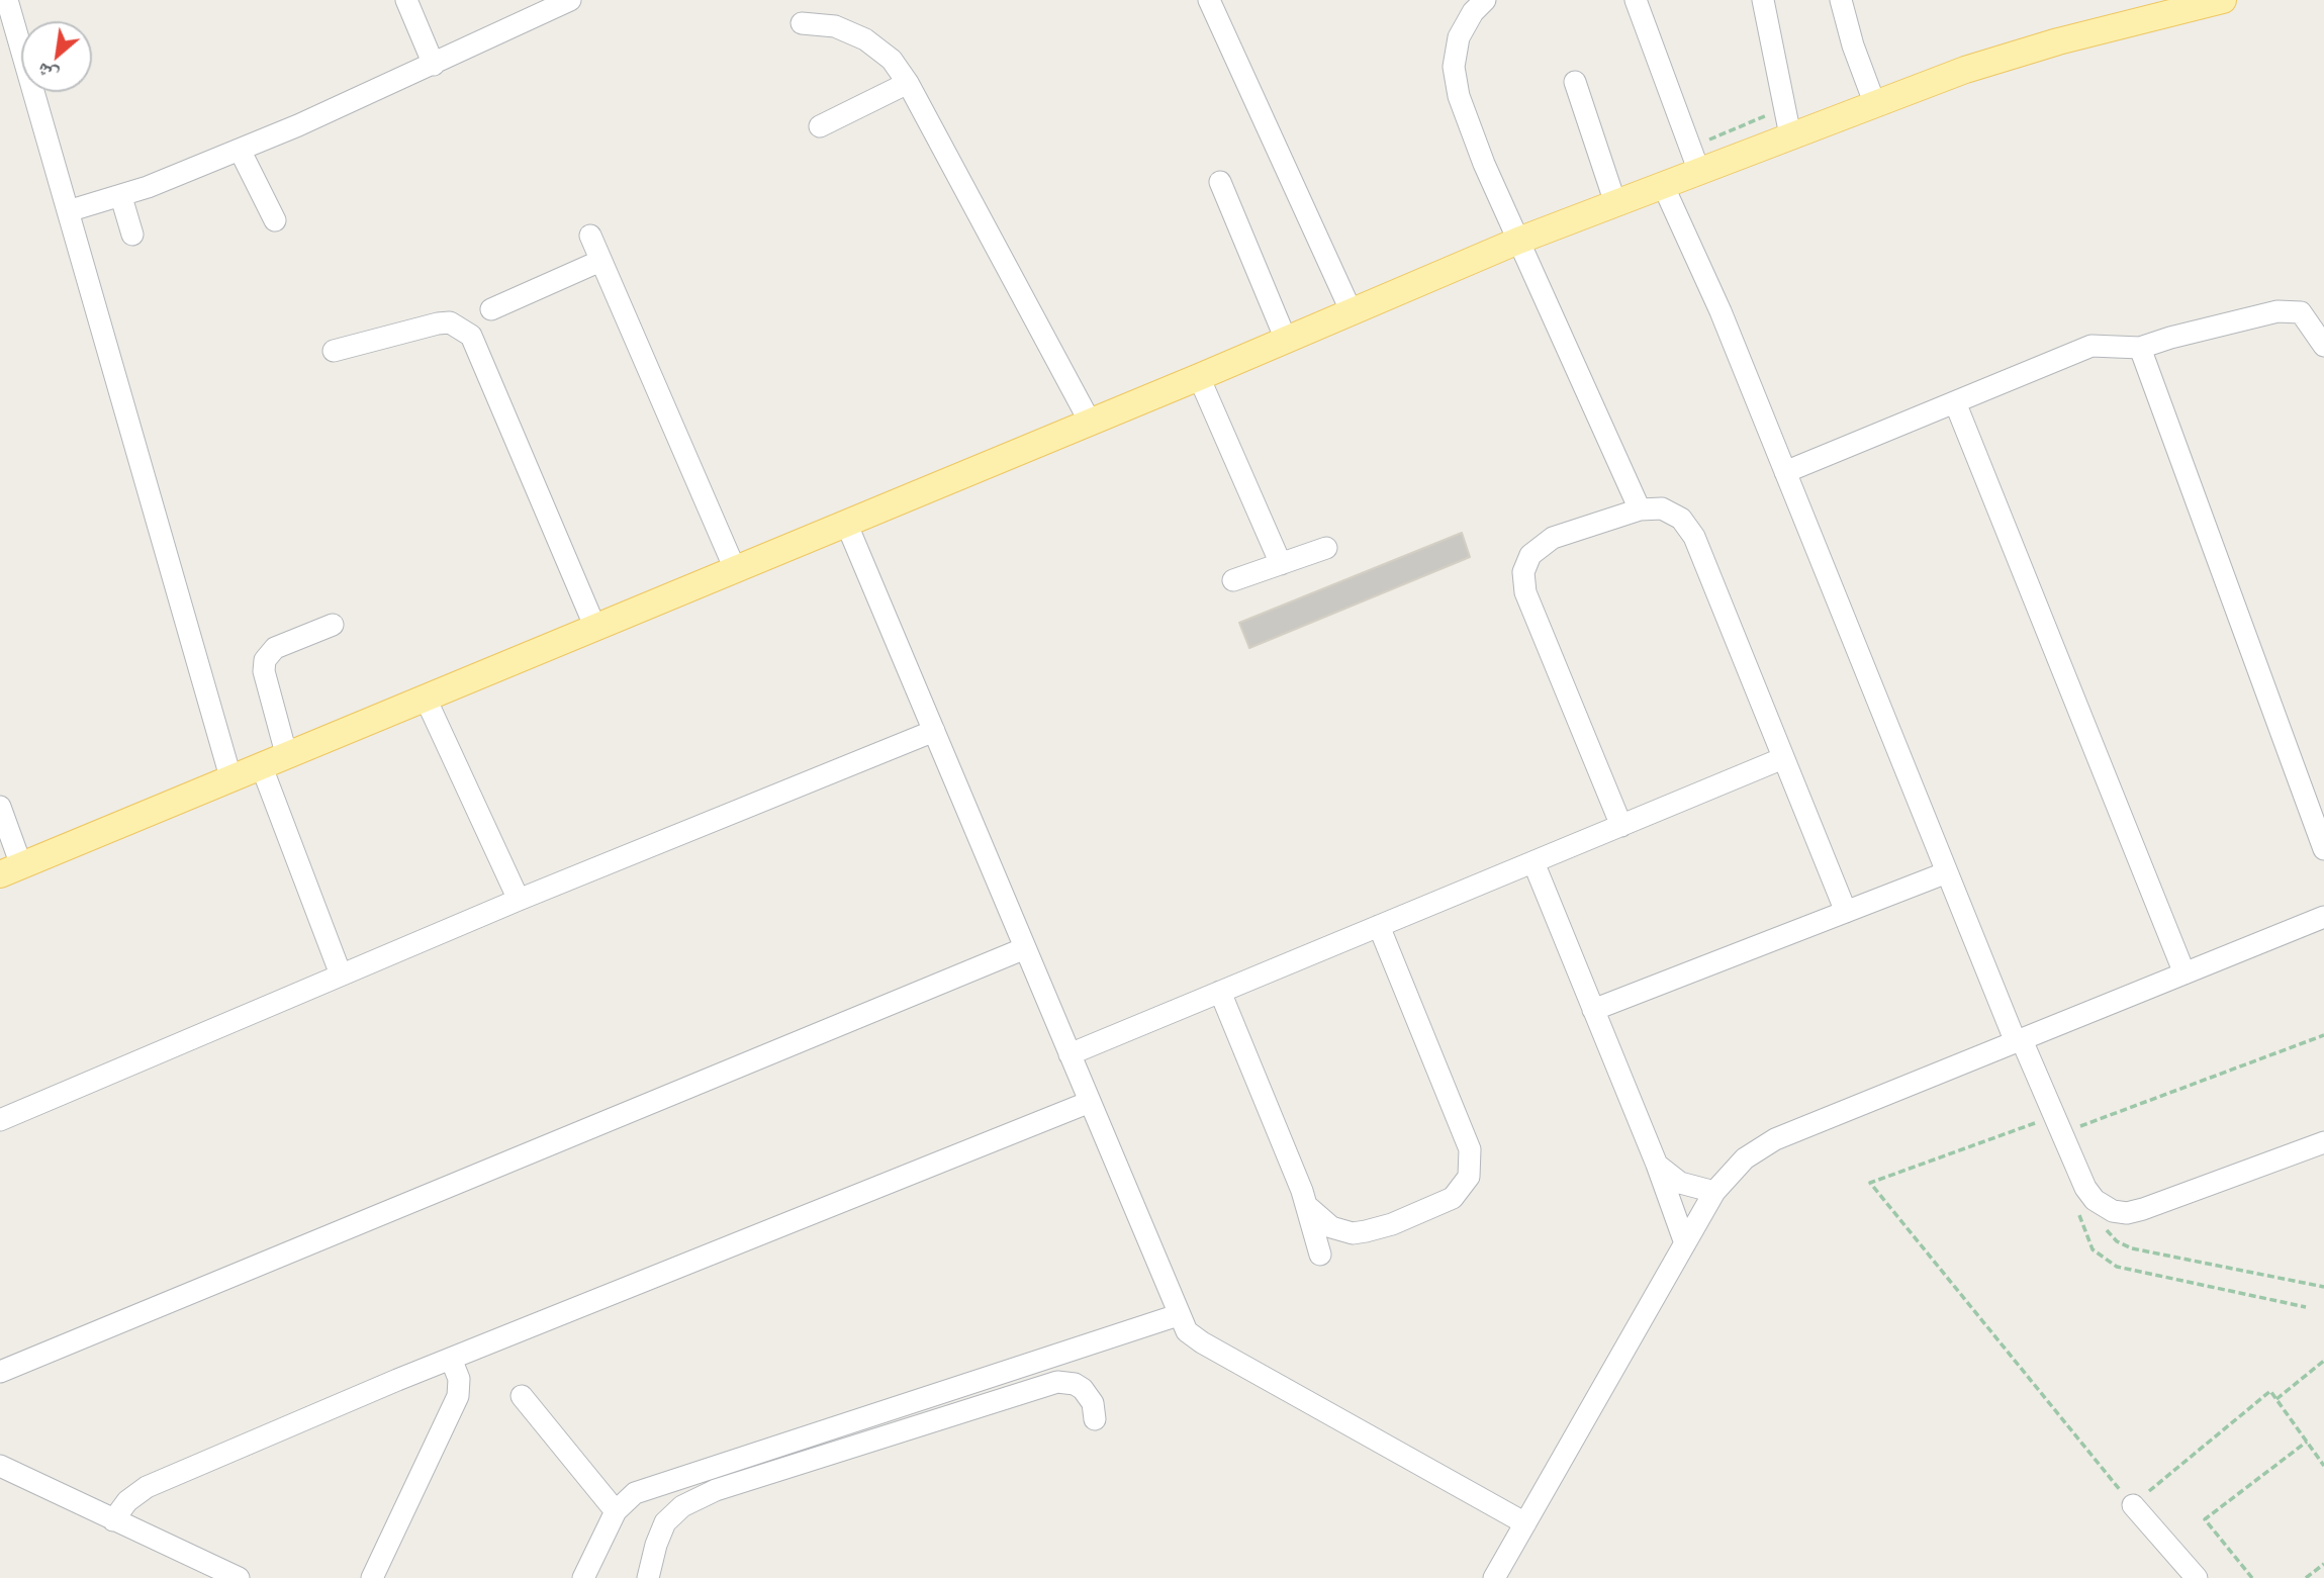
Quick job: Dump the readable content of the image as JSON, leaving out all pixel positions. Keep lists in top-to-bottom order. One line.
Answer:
{"north":"bottom left"}
